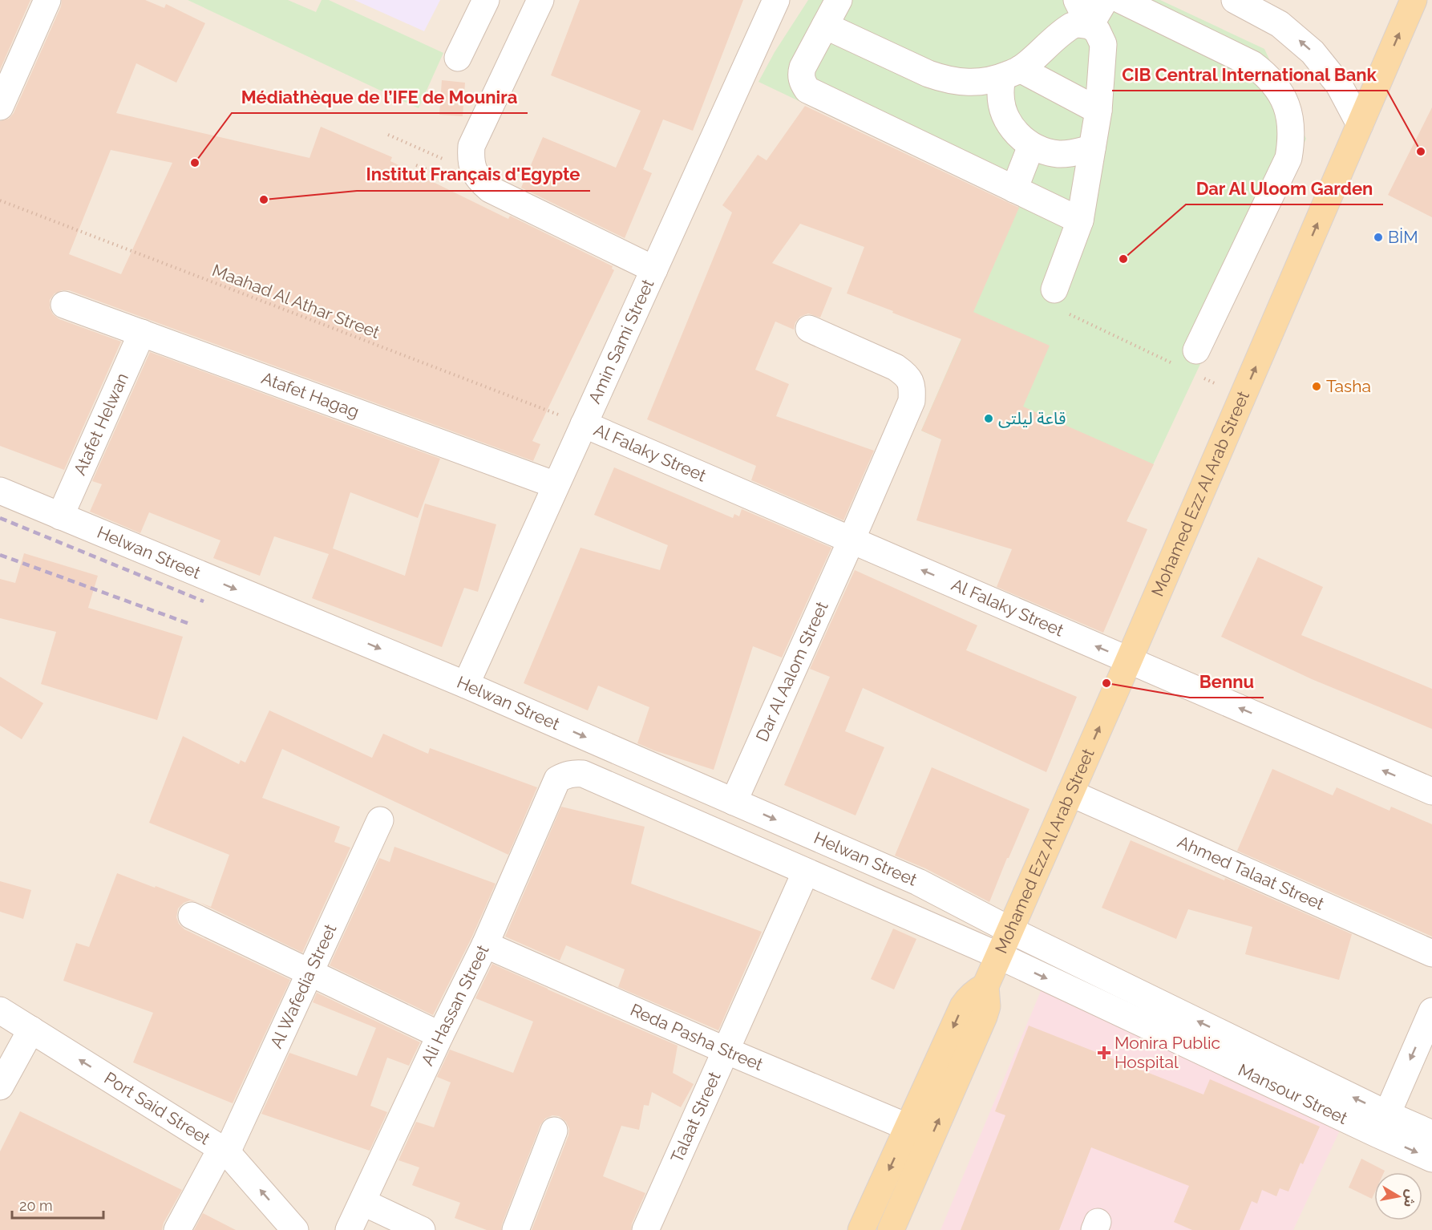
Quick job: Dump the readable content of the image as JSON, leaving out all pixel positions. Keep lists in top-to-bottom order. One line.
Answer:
{"streets":{"main road":["Mohamed Ezz Al Arab Street"],"street":["Amin Sami Street","Atafet Hagag","Atafet Helwan","Al Falaky Street","Helwan Street","Dar Al Aalom Street","Ahmed Talaat Street","Al Wafedia Street","Ali Hassan Street","Reda Pasha Street","Mansour Street","Port Said Street","Talaat Street"],"path":["Maahad Al Athar Street"]},"crossings":[["Maahad Al Athar Street","Amin Sami Street"],["Maahad Al Athar Street","Al Falaky Street"],["Amin Sami Street","Atafet Hagag"],["Amin Sami Street","Al Falaky Street"],["Amin Sami Street","Helwan Street"],["Atafet Hagag","Atafet Helwan"],["Atafet Helwan","Helwan Street"],["Al Falaky Street","Mohamed Ezz Al Arab Street"],["Al Falaky Street","Dar Al Aalom Street"],["Mohamed Ezz Al Arab Street","Helwan Street"],["Mohamed Ezz Al Arab Street","Ahmed Talaat Street"],["Mohamed Ezz Al Arab Street","Reda Pasha Street"],["Mohamed Ezz Al Arab Street","Mansour Street"],["Helwan Street","Dar Al Aalom Street"],["Helwan Street","Mansour Street"],["Al Wafedia Street","Port Said Street"],["Ali Hassan Street","Reda Pasha Street"],["Ali Hassan Street","Mansour Street"],["Reda Pasha Street","Talaat Street"],["Mansour Street","Talaat Street"]],"one_way":["Al Falaky Street","Helwan Street"],"places":{"other":["CIB Central International Bank","Médiathèque de l’IFE de Mounira","Institut Français d'Egypte","BİM","Dar Al Uloom Garden","Tasha","قاعة ليلتى","Bennu"],"health":["Monira Public Hospital"]},"scale_bar":"20 m","north":"right"}
